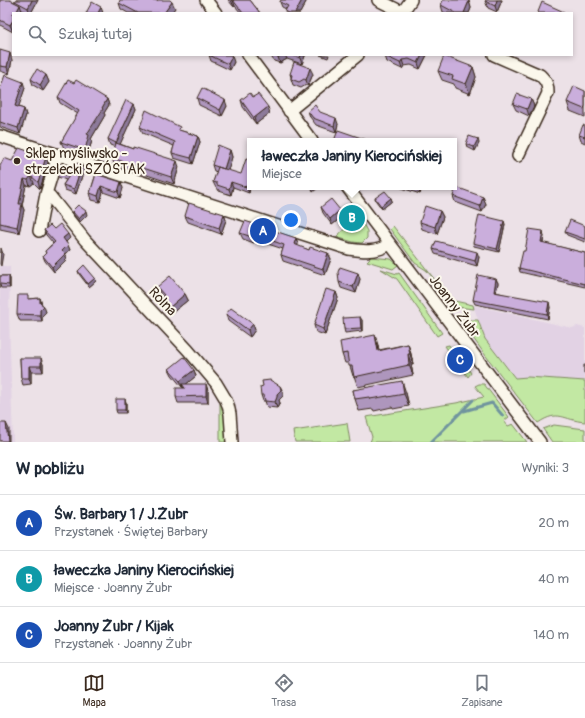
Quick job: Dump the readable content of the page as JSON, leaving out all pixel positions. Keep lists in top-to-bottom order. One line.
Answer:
{"streets":{"street":["Rolna","Joanny Żubr"]},"places":["Sklep myśliwsko - strzelecki SZÓSTAK"],"page":{"search":"Szukaj tutaj","popup":["ławeczka Janiny Kierocińskiej","Miejsce"],"pins":["B","A","C"],"heading":["W pobliżu","Wyniki: 3"],"list":[{"mark":"A","name":"Św. Barbary 1 / J.Żubr","note":"Przystanek · Świętej Barbary","value":"20 m"},{"mark":"B","name":"ławeczka Janiny Kierocińskiej","note":"Miejsce · Joanny Żubr","value":"40 m"},{"mark":"C","name":"Joanny Żubr / Kijak","note":"Przystanek · Joanny Żubr","value":"140 m"}],"nav":["Mapa","Trasa","Zapisane"]}}
